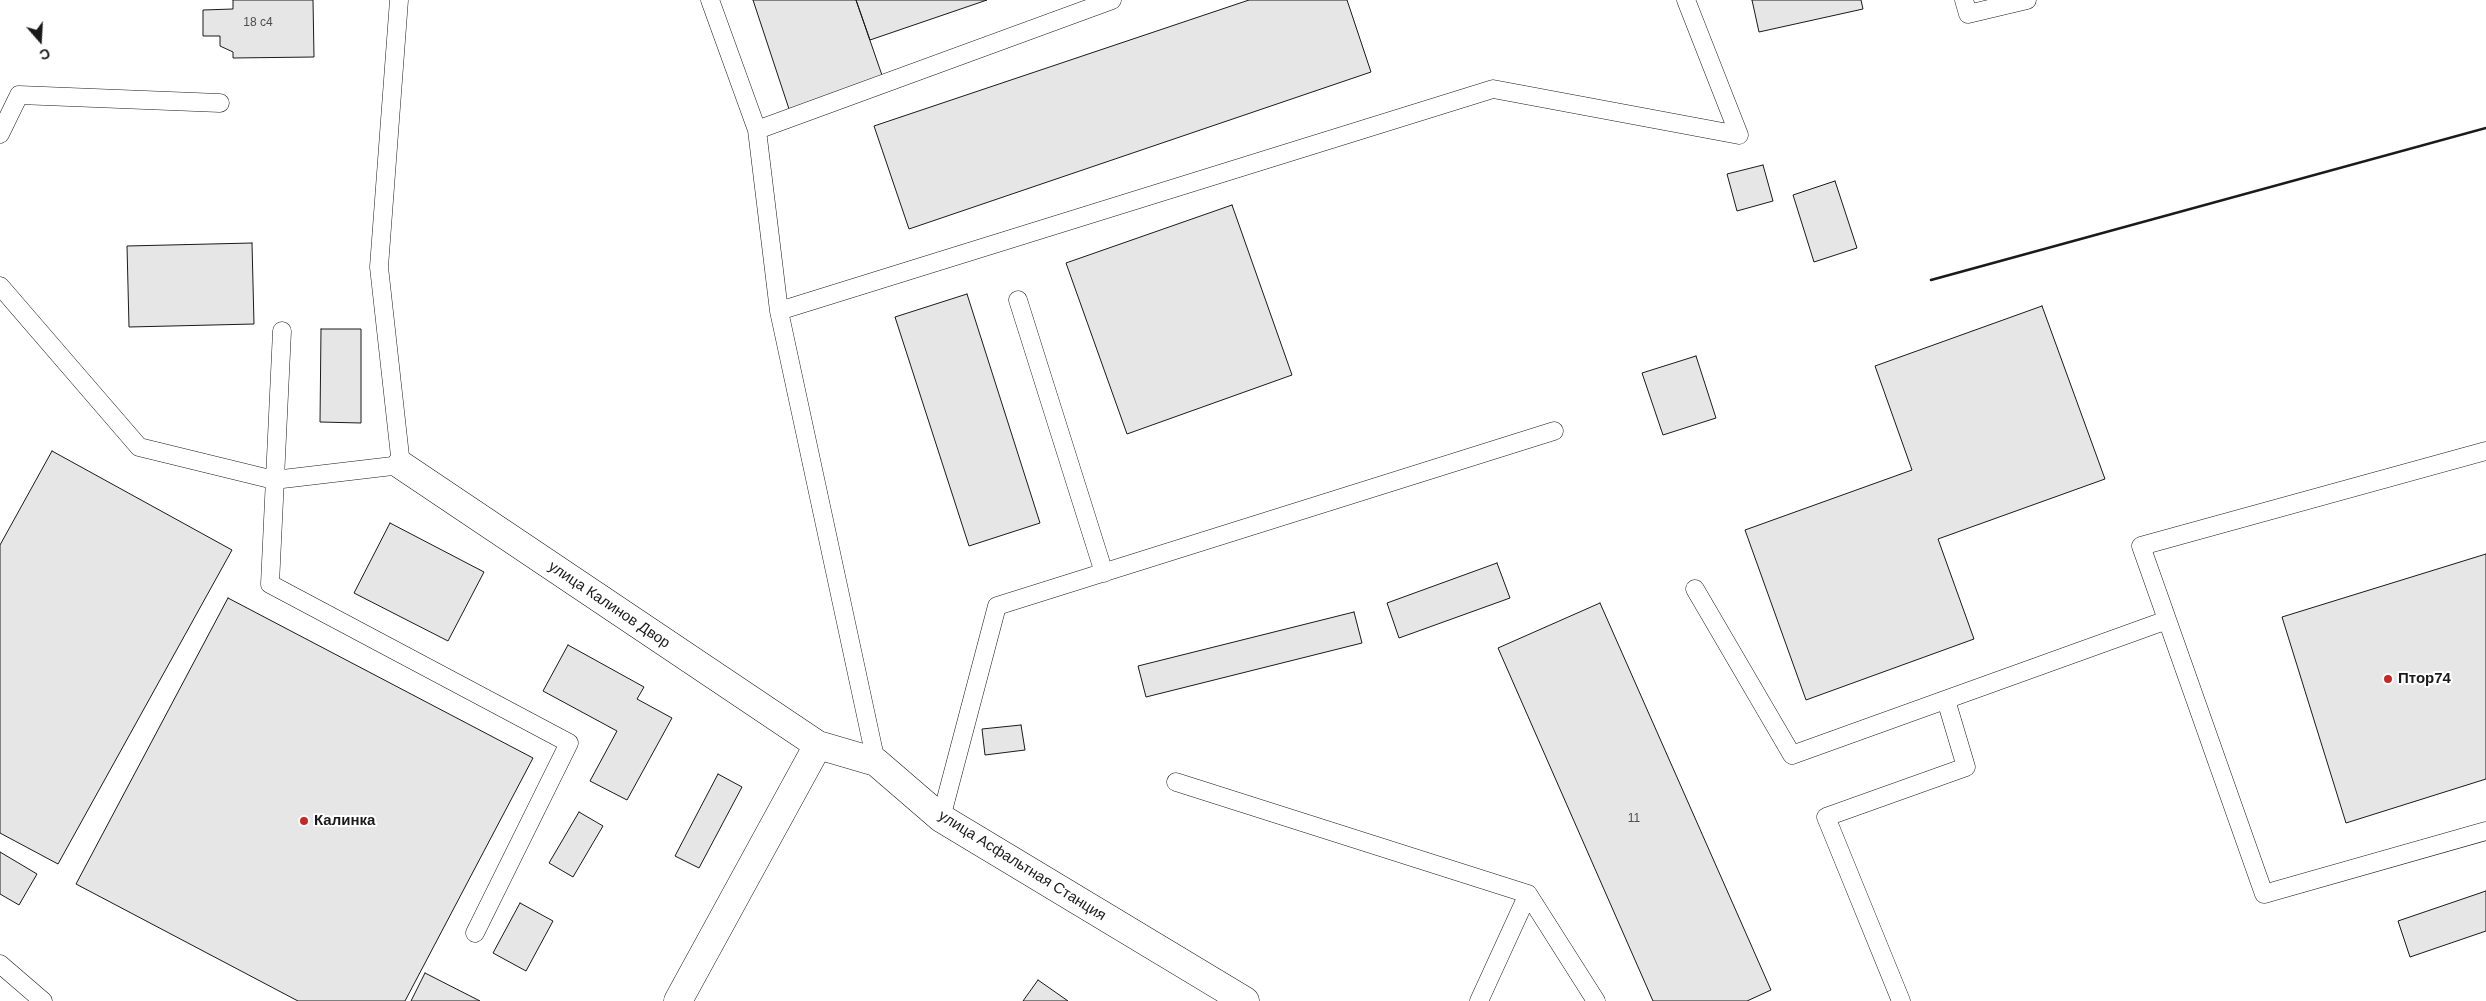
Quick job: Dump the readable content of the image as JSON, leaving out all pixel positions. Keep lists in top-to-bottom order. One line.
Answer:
{"streets":{"street":["улица Калинов Двор","улица Асфальтная Станция"]},"crossings":[["улица Калинов Двор","улица Асфальтная Станция"]],"places":["Птор74","Калинка"],"house_numbers":["18 с4","11"],"north":"bottom"}
